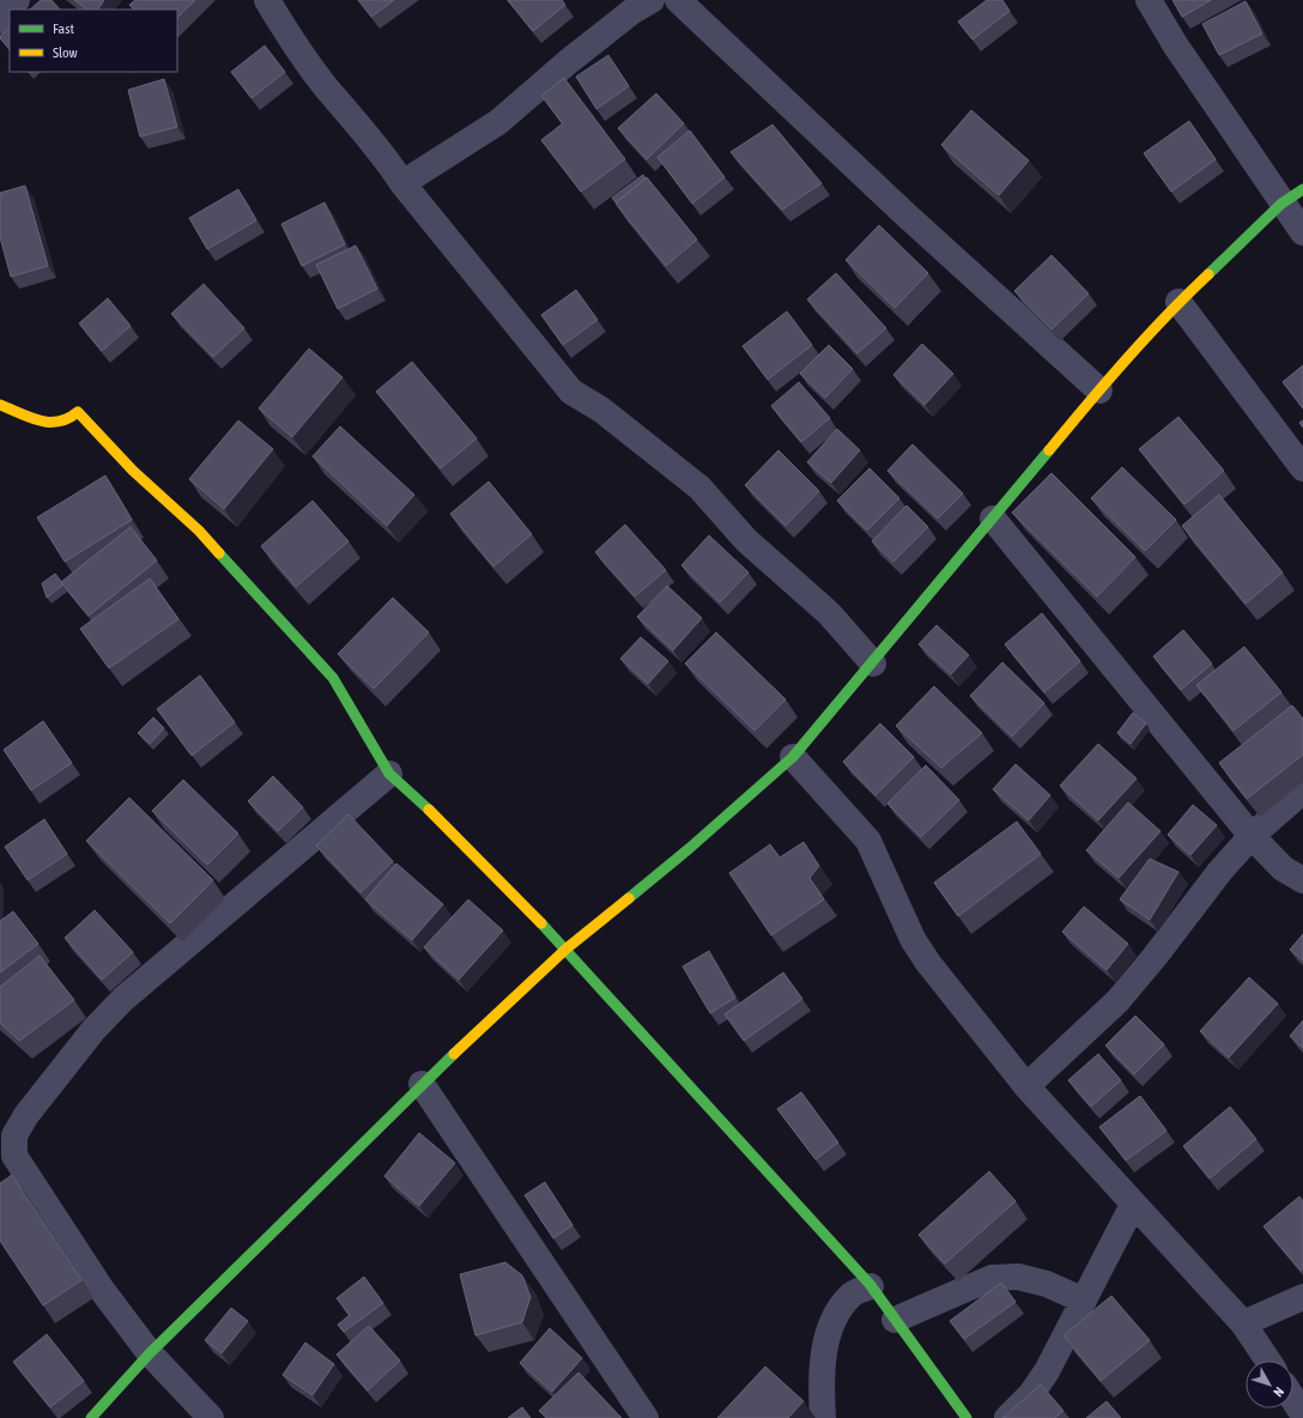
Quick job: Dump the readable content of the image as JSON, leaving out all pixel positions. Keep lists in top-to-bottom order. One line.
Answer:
{"legend":["Fast","Slow"],"north":"bottom right"}
